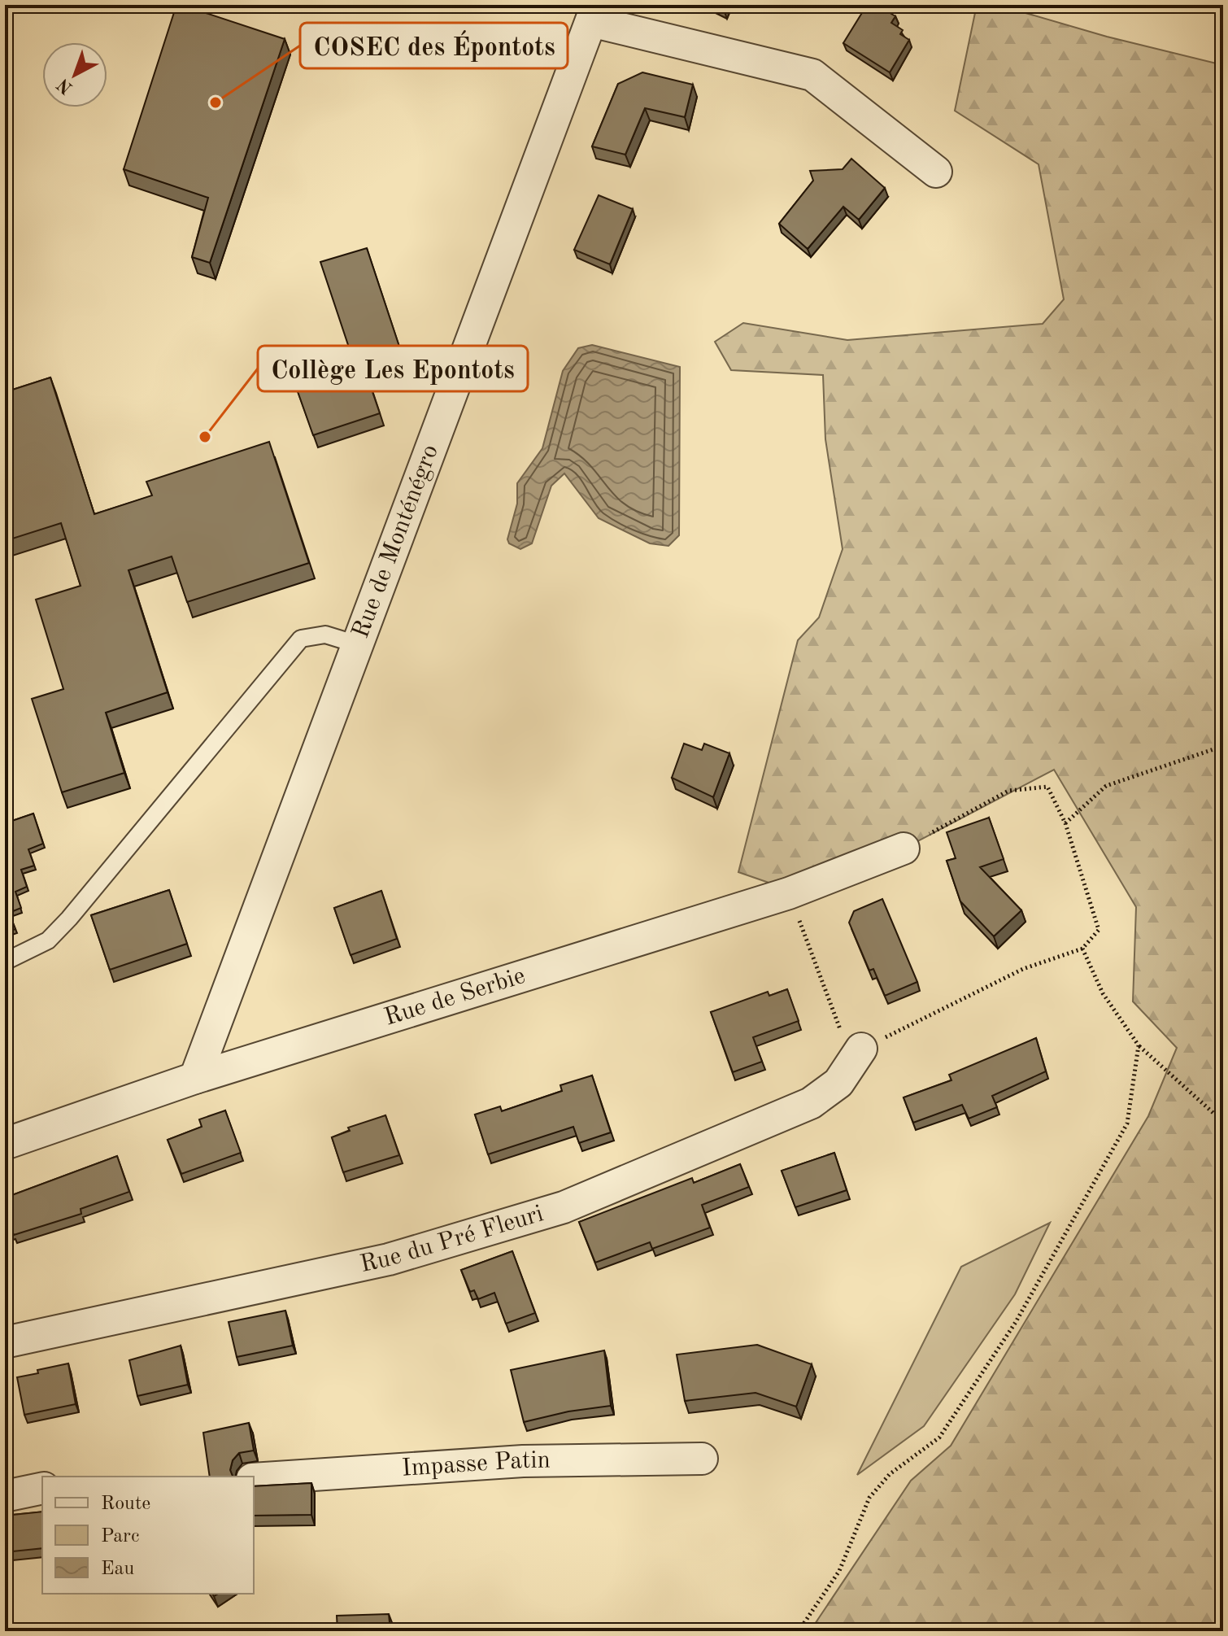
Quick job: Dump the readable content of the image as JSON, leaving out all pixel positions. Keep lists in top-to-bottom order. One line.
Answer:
{"streets":{"street":["Rue de Monténégro","Rue de Serbie","Rue du Pré Fleuri","Impasse Patin"]},"crossings":[["Rue de Monténégro","Rue de Serbie"]],"places":["COSEC des Épontots","Collège Les Epontots"],"legend":["Route","Parc","Eau"],"north":"bottom left"}
